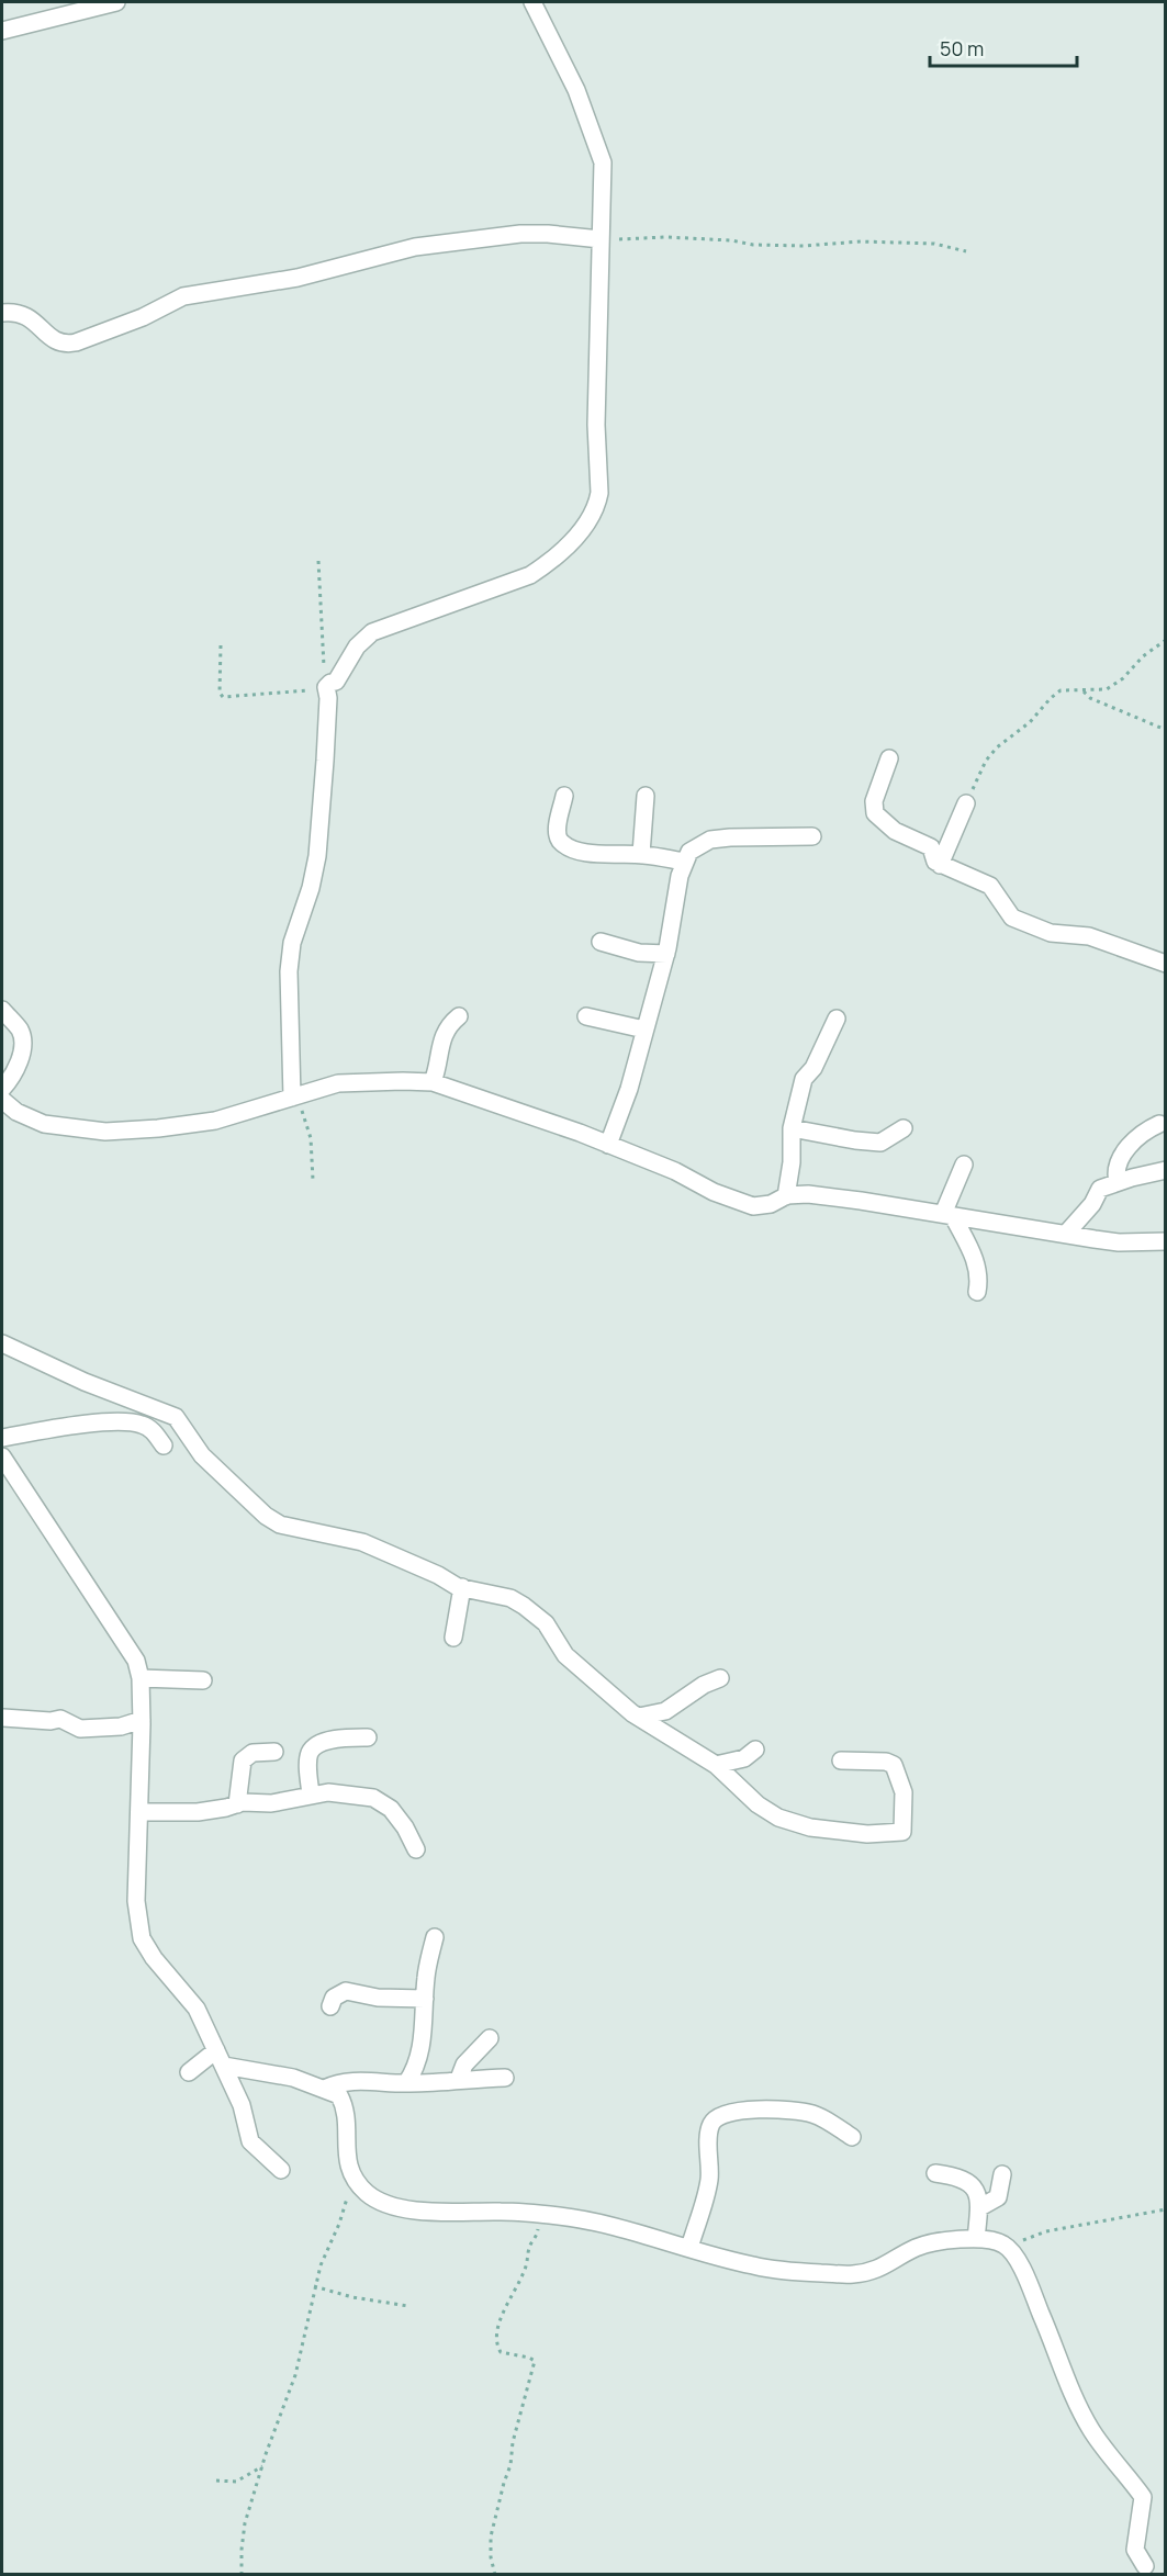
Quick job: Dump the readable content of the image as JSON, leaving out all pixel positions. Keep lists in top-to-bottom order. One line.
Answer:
{"scale_bar":"50 m"}
